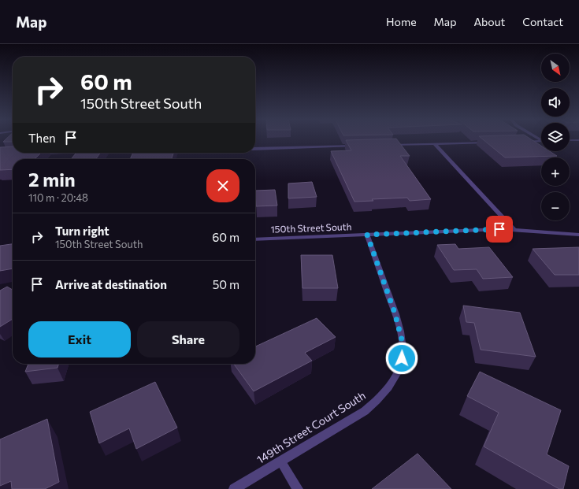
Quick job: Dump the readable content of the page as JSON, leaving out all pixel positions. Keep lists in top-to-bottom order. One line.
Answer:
{"streets":{"street":["150th Street South","149th Street Court South"]},"crossings":[["150th Street South","149th Street Court South"]],"north":"bottom right","page":{"header":"Map","nav":["Home","Map","About","Contact"],"map_buttons":["+","−"],"turn":["60 m","150th Street South"],"then":"Then","heading":["2 min","110 m · 20:48"],"list":[{"name":"Turn right","note":"150th Street South","value":"60 m"},{"name":"Arrive at destination","value":"50 m"}],"buttons":["Exit","Share"]}}
